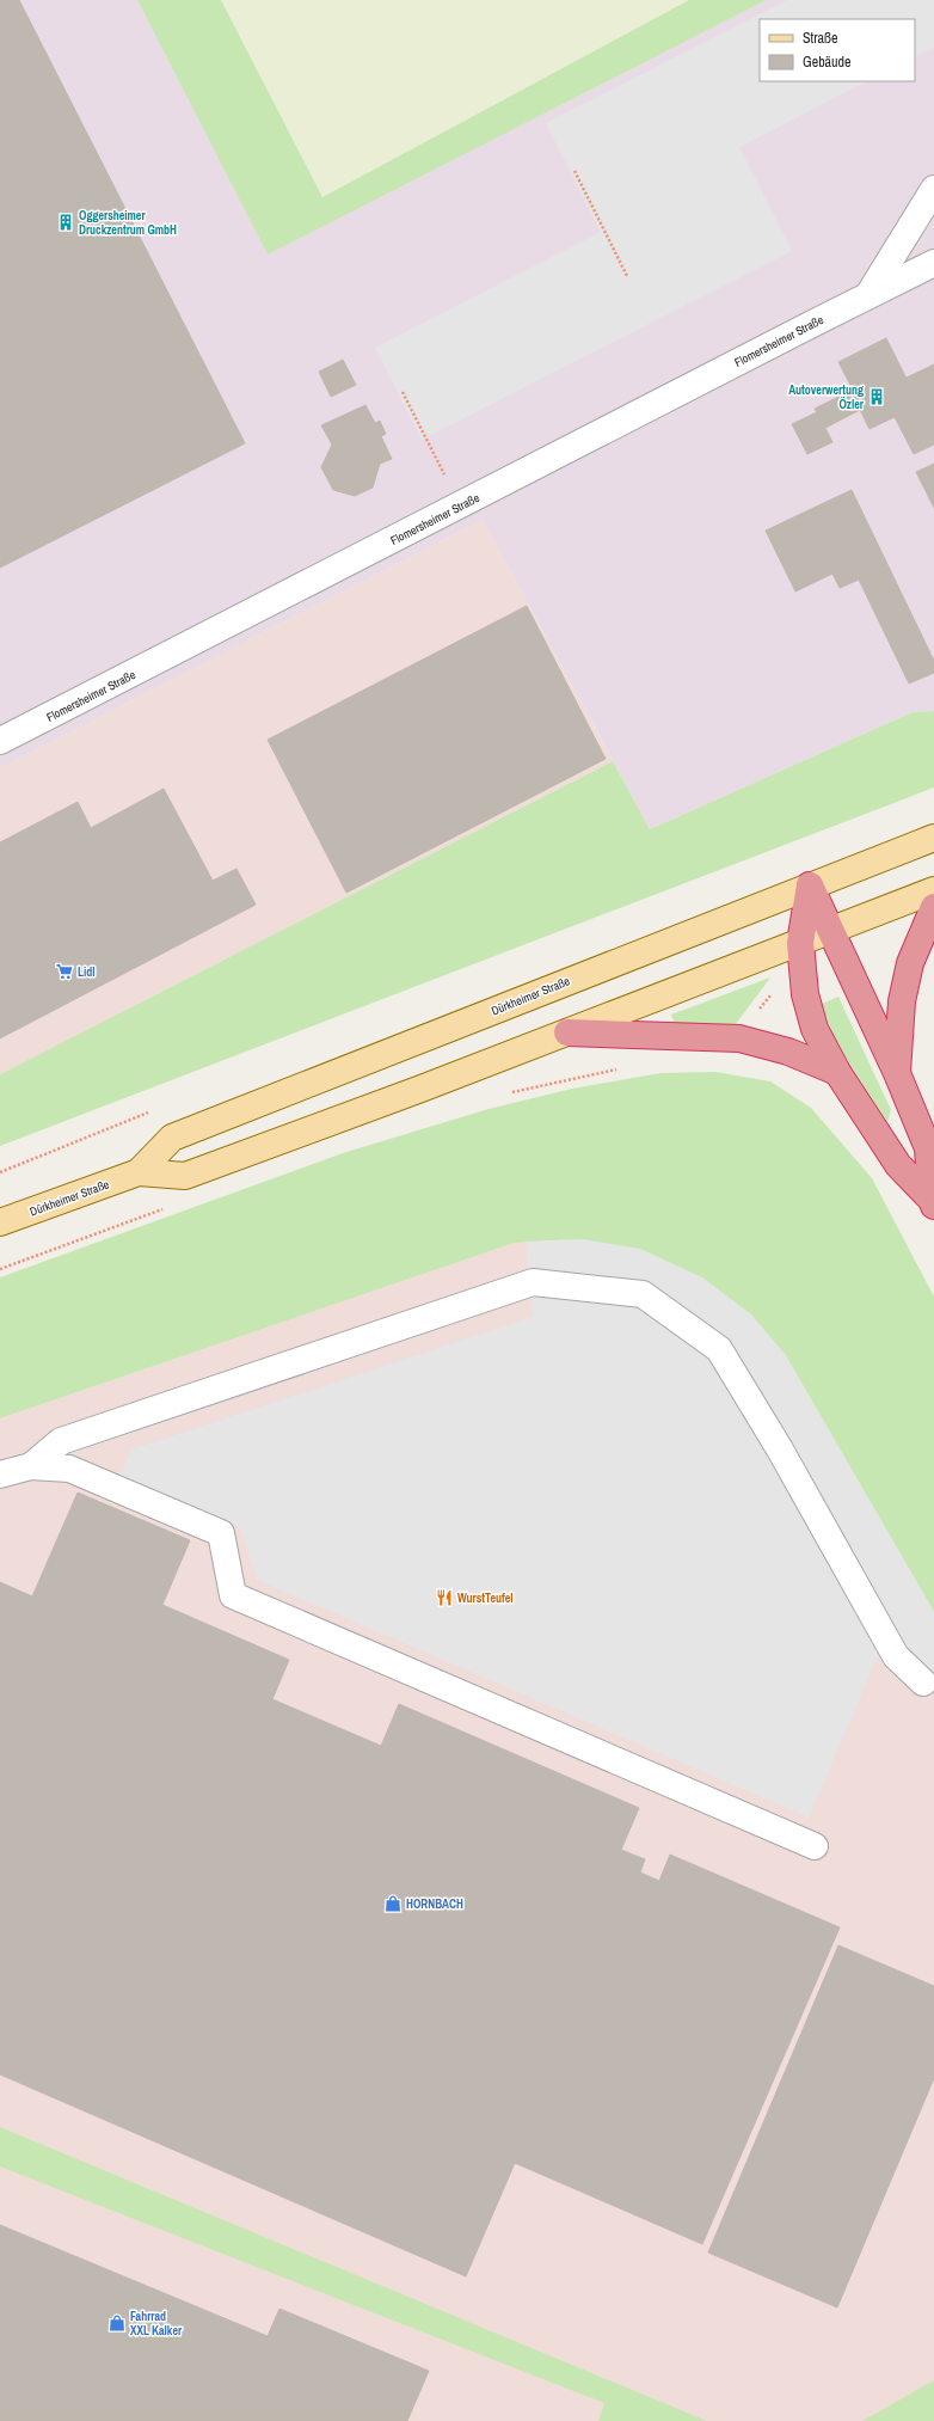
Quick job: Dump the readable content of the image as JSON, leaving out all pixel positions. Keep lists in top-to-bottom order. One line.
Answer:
{"streets":{"main road":["Dürkheimer Straße"],"street":["Flomersheimer Straße"]},"places":{"building":["Oggersheimer Druckzentrum GmbH","Autoverwertung Özler"],"supermarket":["Lidl"],"restaurant":["WurstTeufel"],"shop":["HORNBACH","Fahrrad XXL Kalker"]},"legend":["Straße","Gebäude"]}
